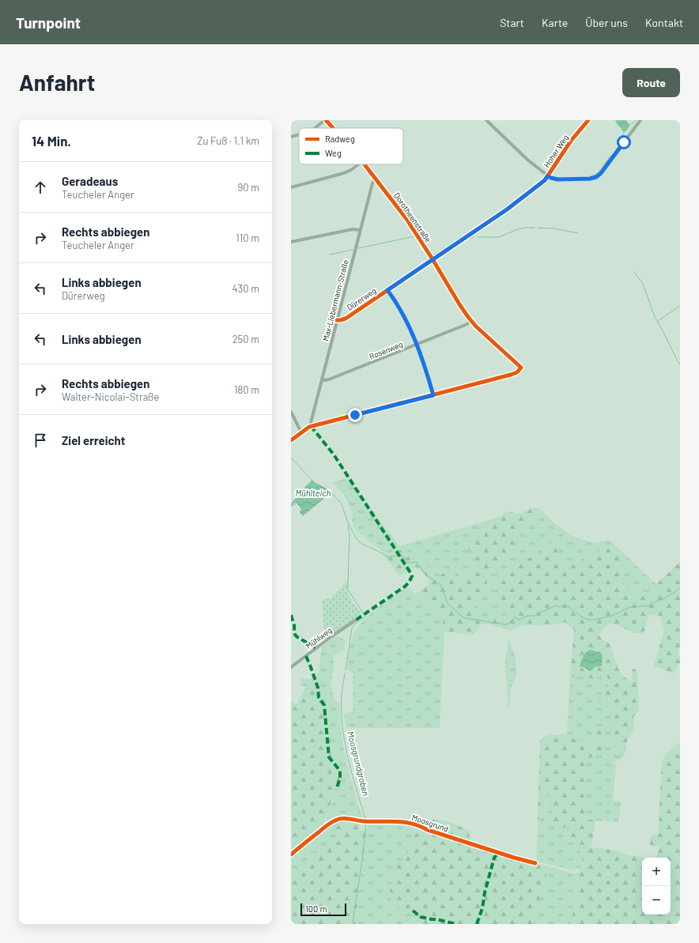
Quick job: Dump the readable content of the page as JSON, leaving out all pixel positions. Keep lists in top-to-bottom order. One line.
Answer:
{"streets":{"street":["Hoher Weg","Dorotheenstraße","Dürerweg","Max-Liebermann-Straße","Rosenweg","Mühlweg","Moosgrund"]},"crossings":[["Hoher Weg","Dürerweg"],["Dorotheenstraße","Dürerweg"],["Dorotheenstraße","Max-Liebermann-Straße"],["Dorotheenstraße","Rosenweg"],["Dürerweg","Max-Liebermann-Straße"],["Max-Liebermann-Straße","Rosenweg"]],"water":["Mühlteich","Moosgrundgraben"],"legend":["Radweg","Weg"],"scale_bar":"100 m","page":{"header":"Turnpoint","nav":["Start","Karte","Über uns","Kontakt"],"buttons":"Route","title":"Anfahrt","heading":["14 Min.","Zu Fuß · 1.1 km"],"list":[["Geradeaus","Teucheler Anger","90 m"],["Rechts abbiegen","Teucheler Anger","110 m"],["Links abbiegen","Dürerweg","430 m"],["Links abbiegen","250 m"],["Rechts abbiegen","Walter-Nicolai-Straße","180 m"],"Ziel erreicht"],"map_buttons":["+","−"],"scale":"100 m"}}
